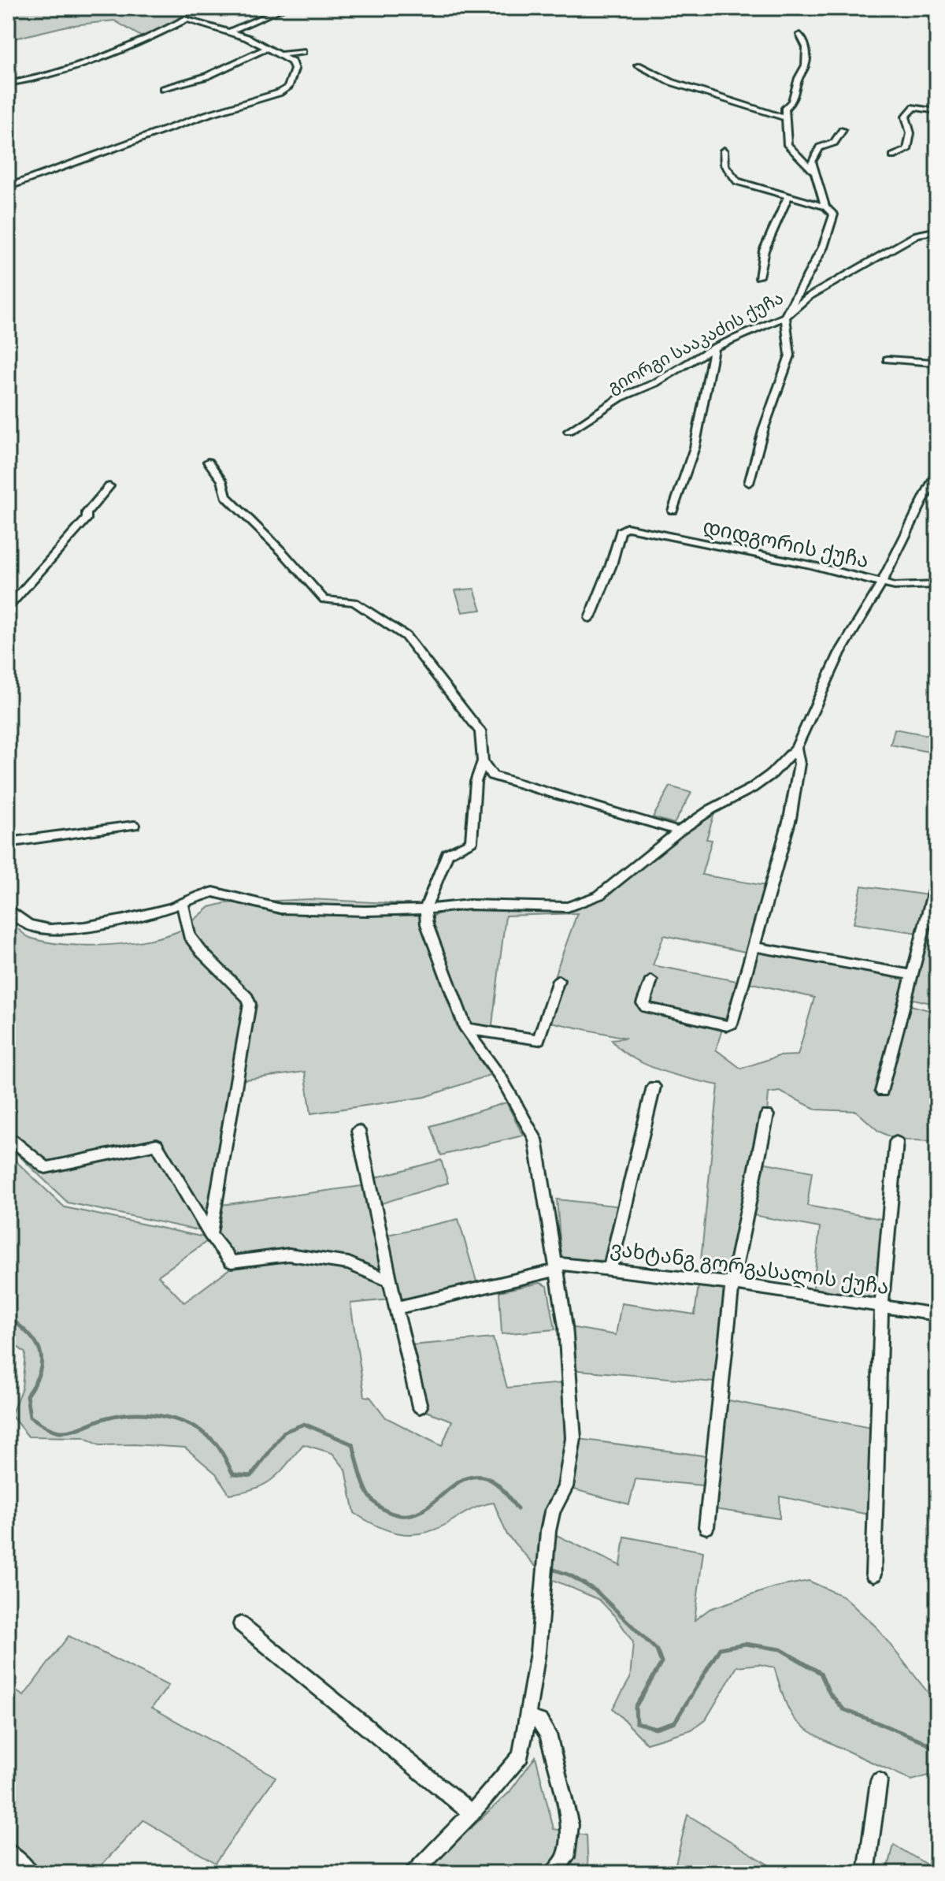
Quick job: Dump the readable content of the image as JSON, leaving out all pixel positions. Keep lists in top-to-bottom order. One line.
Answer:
{"streets":{"street":["გიორგი სააკაძის ქუჩა","დიდგორის ქუჩა","ვახტანგ გორგასალის ქუჩა"]}}
